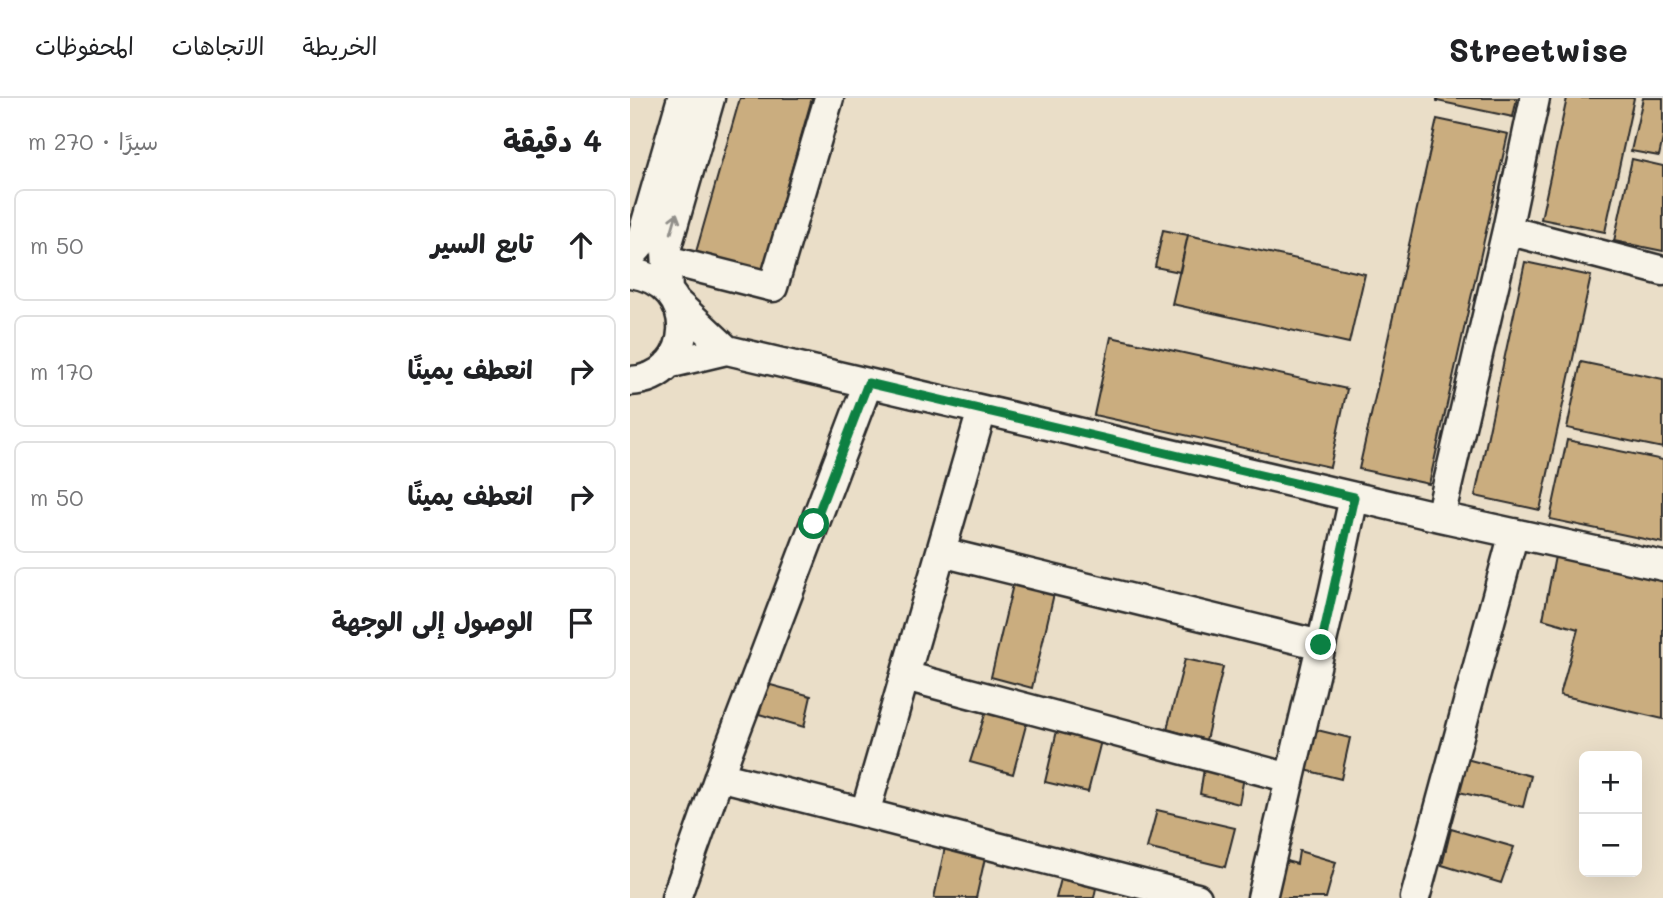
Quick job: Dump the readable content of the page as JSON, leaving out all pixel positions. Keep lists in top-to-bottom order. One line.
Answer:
{"page":{"header":"Streetwise","nav":["الخريطة","الاتجاهات","المحفوظات"],"heading":["4 دقيقة","سيرًا · 270 m"],"list":[["تابع السير","50 m"],["انعطف يمينًا","170 m"],["انعطف يمينًا","50 m"],"الوصول إلى الوجهة"],"map_buttons":["+","−"]}}
